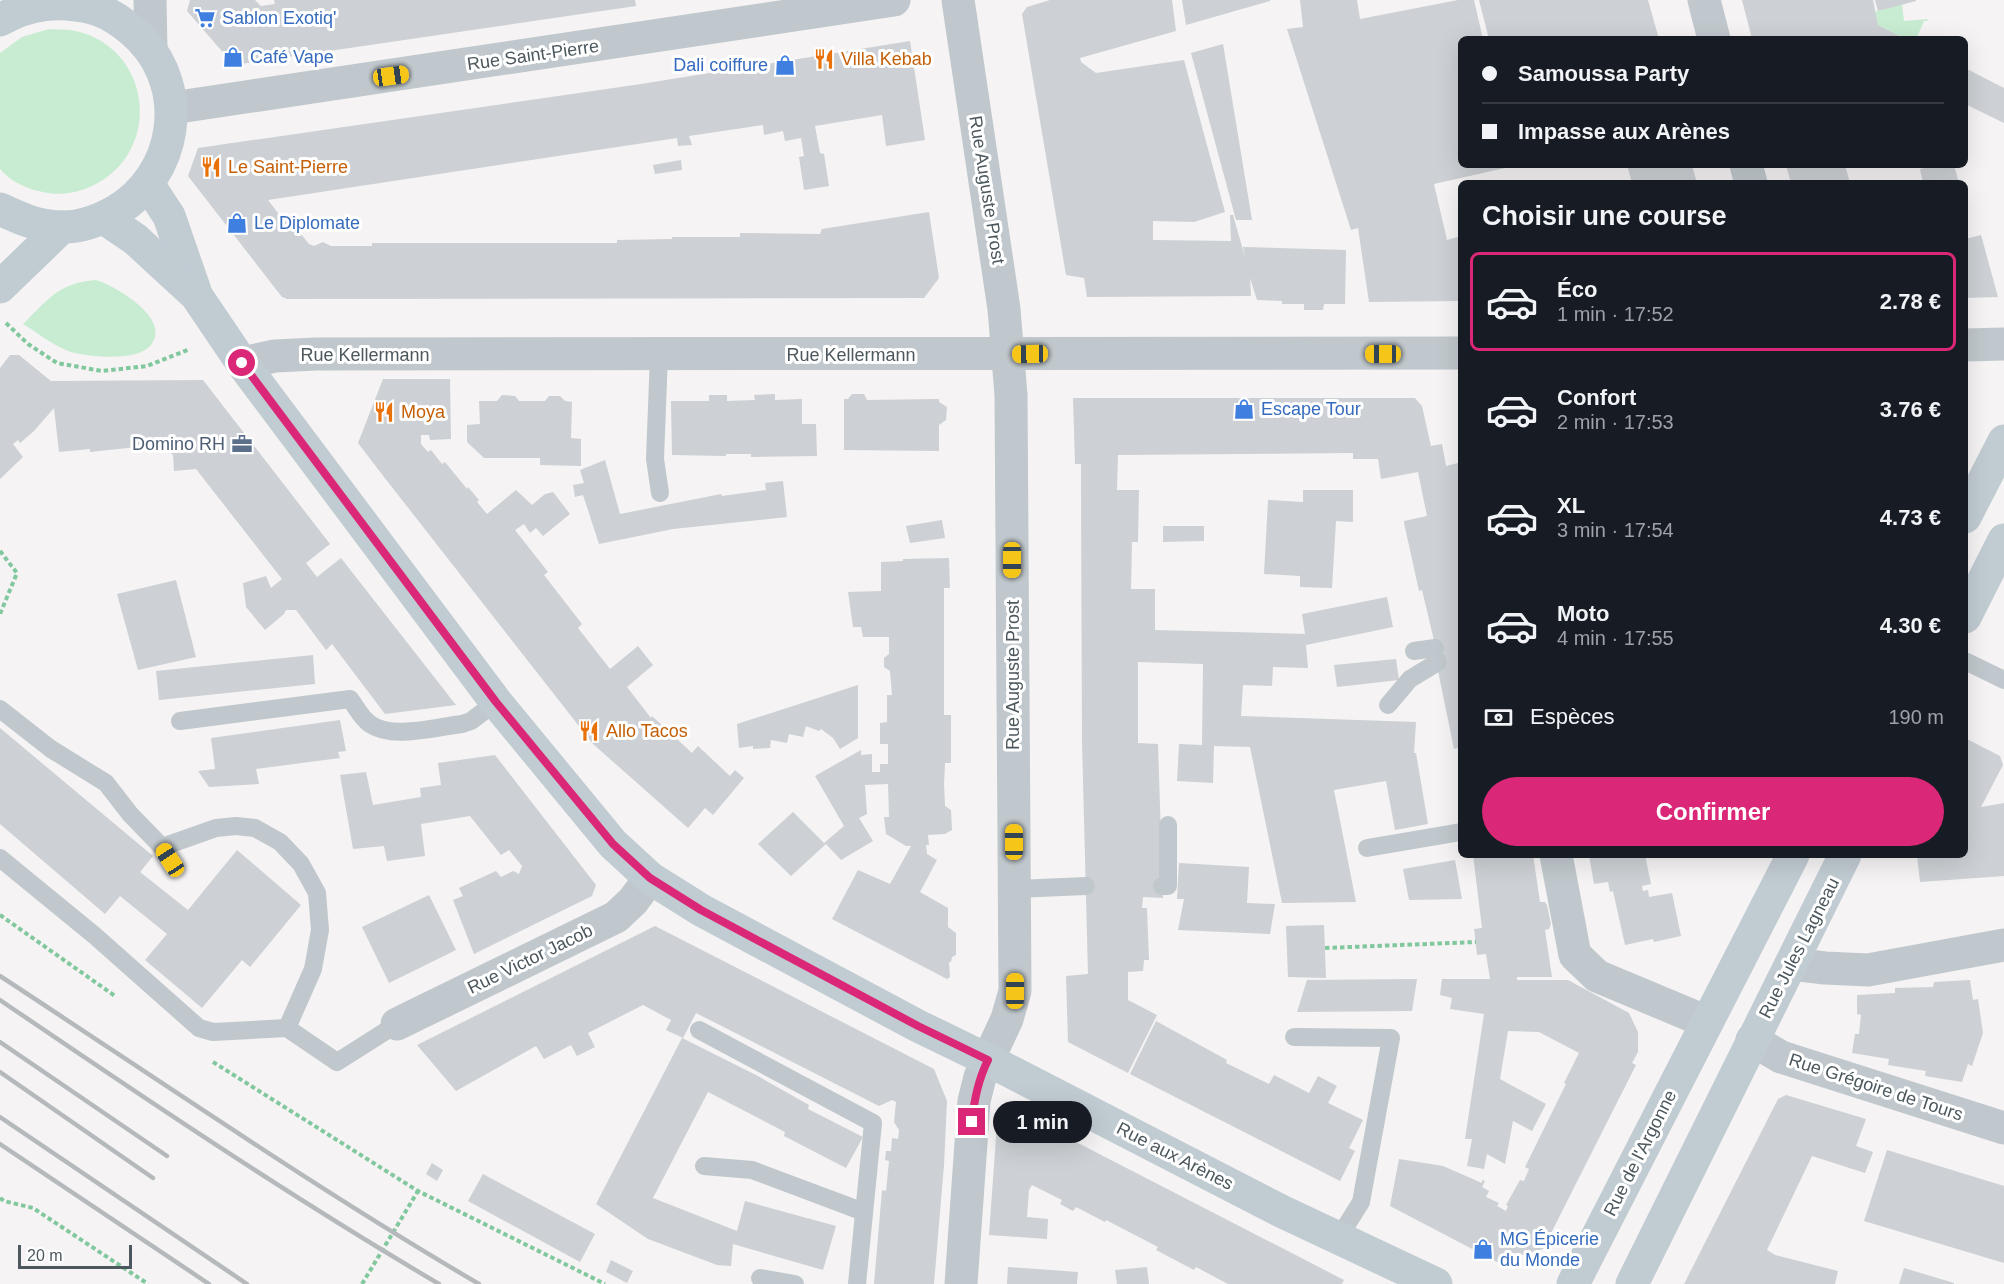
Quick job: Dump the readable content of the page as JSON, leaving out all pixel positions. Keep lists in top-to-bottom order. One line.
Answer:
{"streets":{"main road":["Rue Jules Lagneau","Rue de l'Argonne","Rue aux Arènes"],"street":["Rue Saint-Pierre","Rue Auguste Prost","Rue Kellermann","Rue Victor Jacob","Rue Grégoire de Tours"]},"crossings":[["Rue Auguste Prost","Rue Kellermann"],["Rue Auguste Prost","Rue aux Arènes"],["Rue Kellermann","Rue aux Arènes"],["Rue Jules Lagneau","Rue Grégoire de Tours"],["Rue Victor Jacob","Rue aux Arènes"]],"places":{"supermarket":["Sablon Exotiq'"],"shop":["Café Vape","Dali coiffure","Le Diplomate","Escape Tour","MG Épicerie du Monde"],"restaurant":["Villa Kebab","Le Saint-Pierre","Moya","Allo Tacos"],"office":["Domino RH"]},"scale_bar":"20 m","page":{"banner":["Samoussa Party","Impasse aux Arènes"],"heading":"Choisir une course","list":[{"name":"Éco","note":"1 min · 17:52","value":"2.78 €"},{"name":"Confort","note":"2 min · 17:53","value":"3.76 €"},{"name":"XL","note":"3 min · 17:54","value":"4.73 €"},{"name":"Moto","note":"4 min · 17:55","value":"4.30 €"}],"pay":["Espèces","190 m"],"buttons":"Confirmer","bubble":"1 min","scale":"20 m"}}
